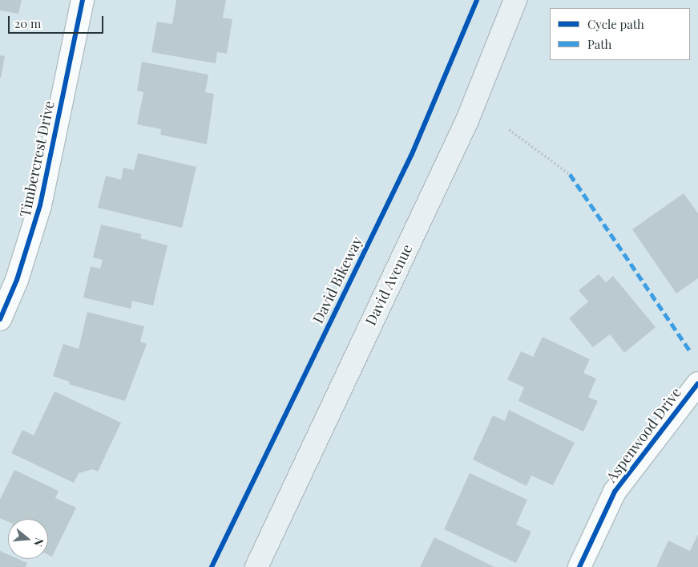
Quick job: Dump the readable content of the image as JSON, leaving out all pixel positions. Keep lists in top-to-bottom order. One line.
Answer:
{"streets":{"main road":["David Avenue"],"street":["Timbercrest Drive","Aspenwood Drive"],"cycle path":["David Bikeway"]},"legend":["Cycle path","Path"],"scale_bar":"20 m","north":"right"}
